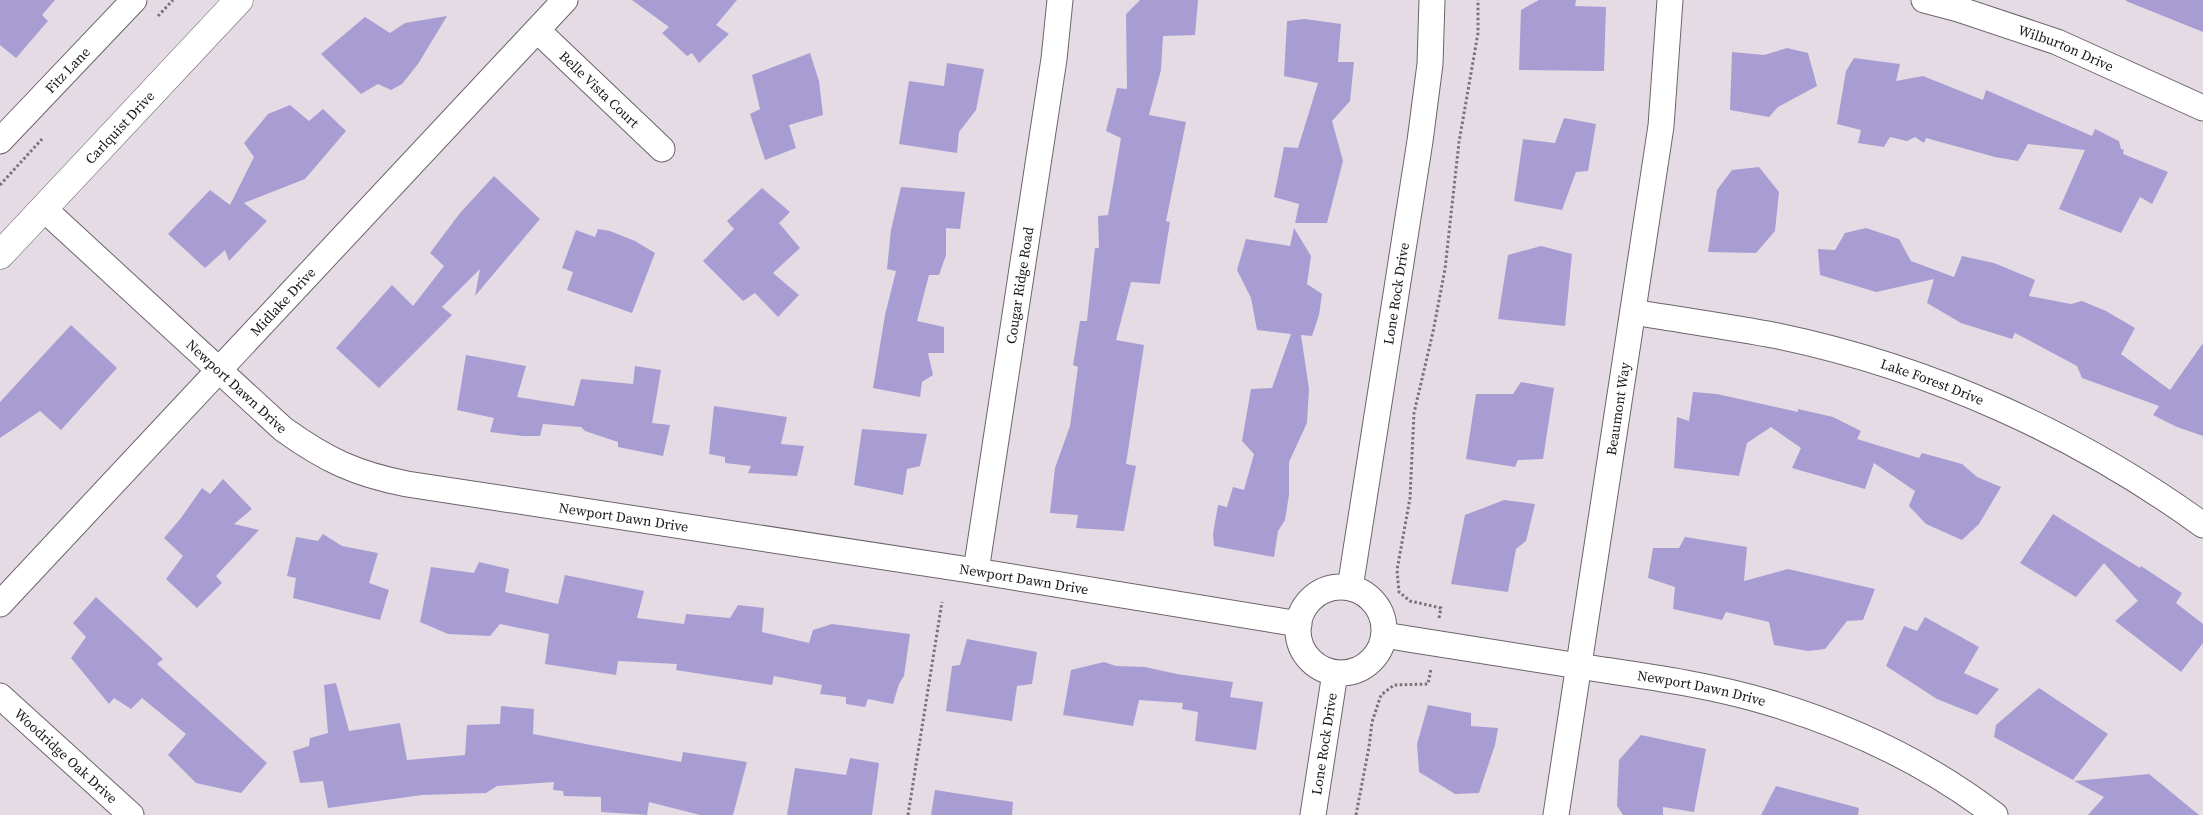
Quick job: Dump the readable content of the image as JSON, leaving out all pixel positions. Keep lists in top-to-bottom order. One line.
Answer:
{"streets":{"street":["Wilburton Drive","Fitz Lane","Belle Vista Court","Carlquist Drive","Cougar Ridge Road","Lone Rock Drive","Midlake Drive","Lake Forest Drive","Newport Dawn Drive","Beaumont Way","Woodridge Oak Drive"]},"crossings":[["Belle Vista Court","Midlake Drive"],["Carlquist Drive","Newport Dawn Drive"],["Cougar Ridge Road","Newport Dawn Drive"],["Lone Rock Drive","Newport Dawn Drive"],["Midlake Drive","Newport Dawn Drive"],["Lake Forest Drive","Beaumont Way"],["Newport Dawn Drive","Beaumont Way"]]}
